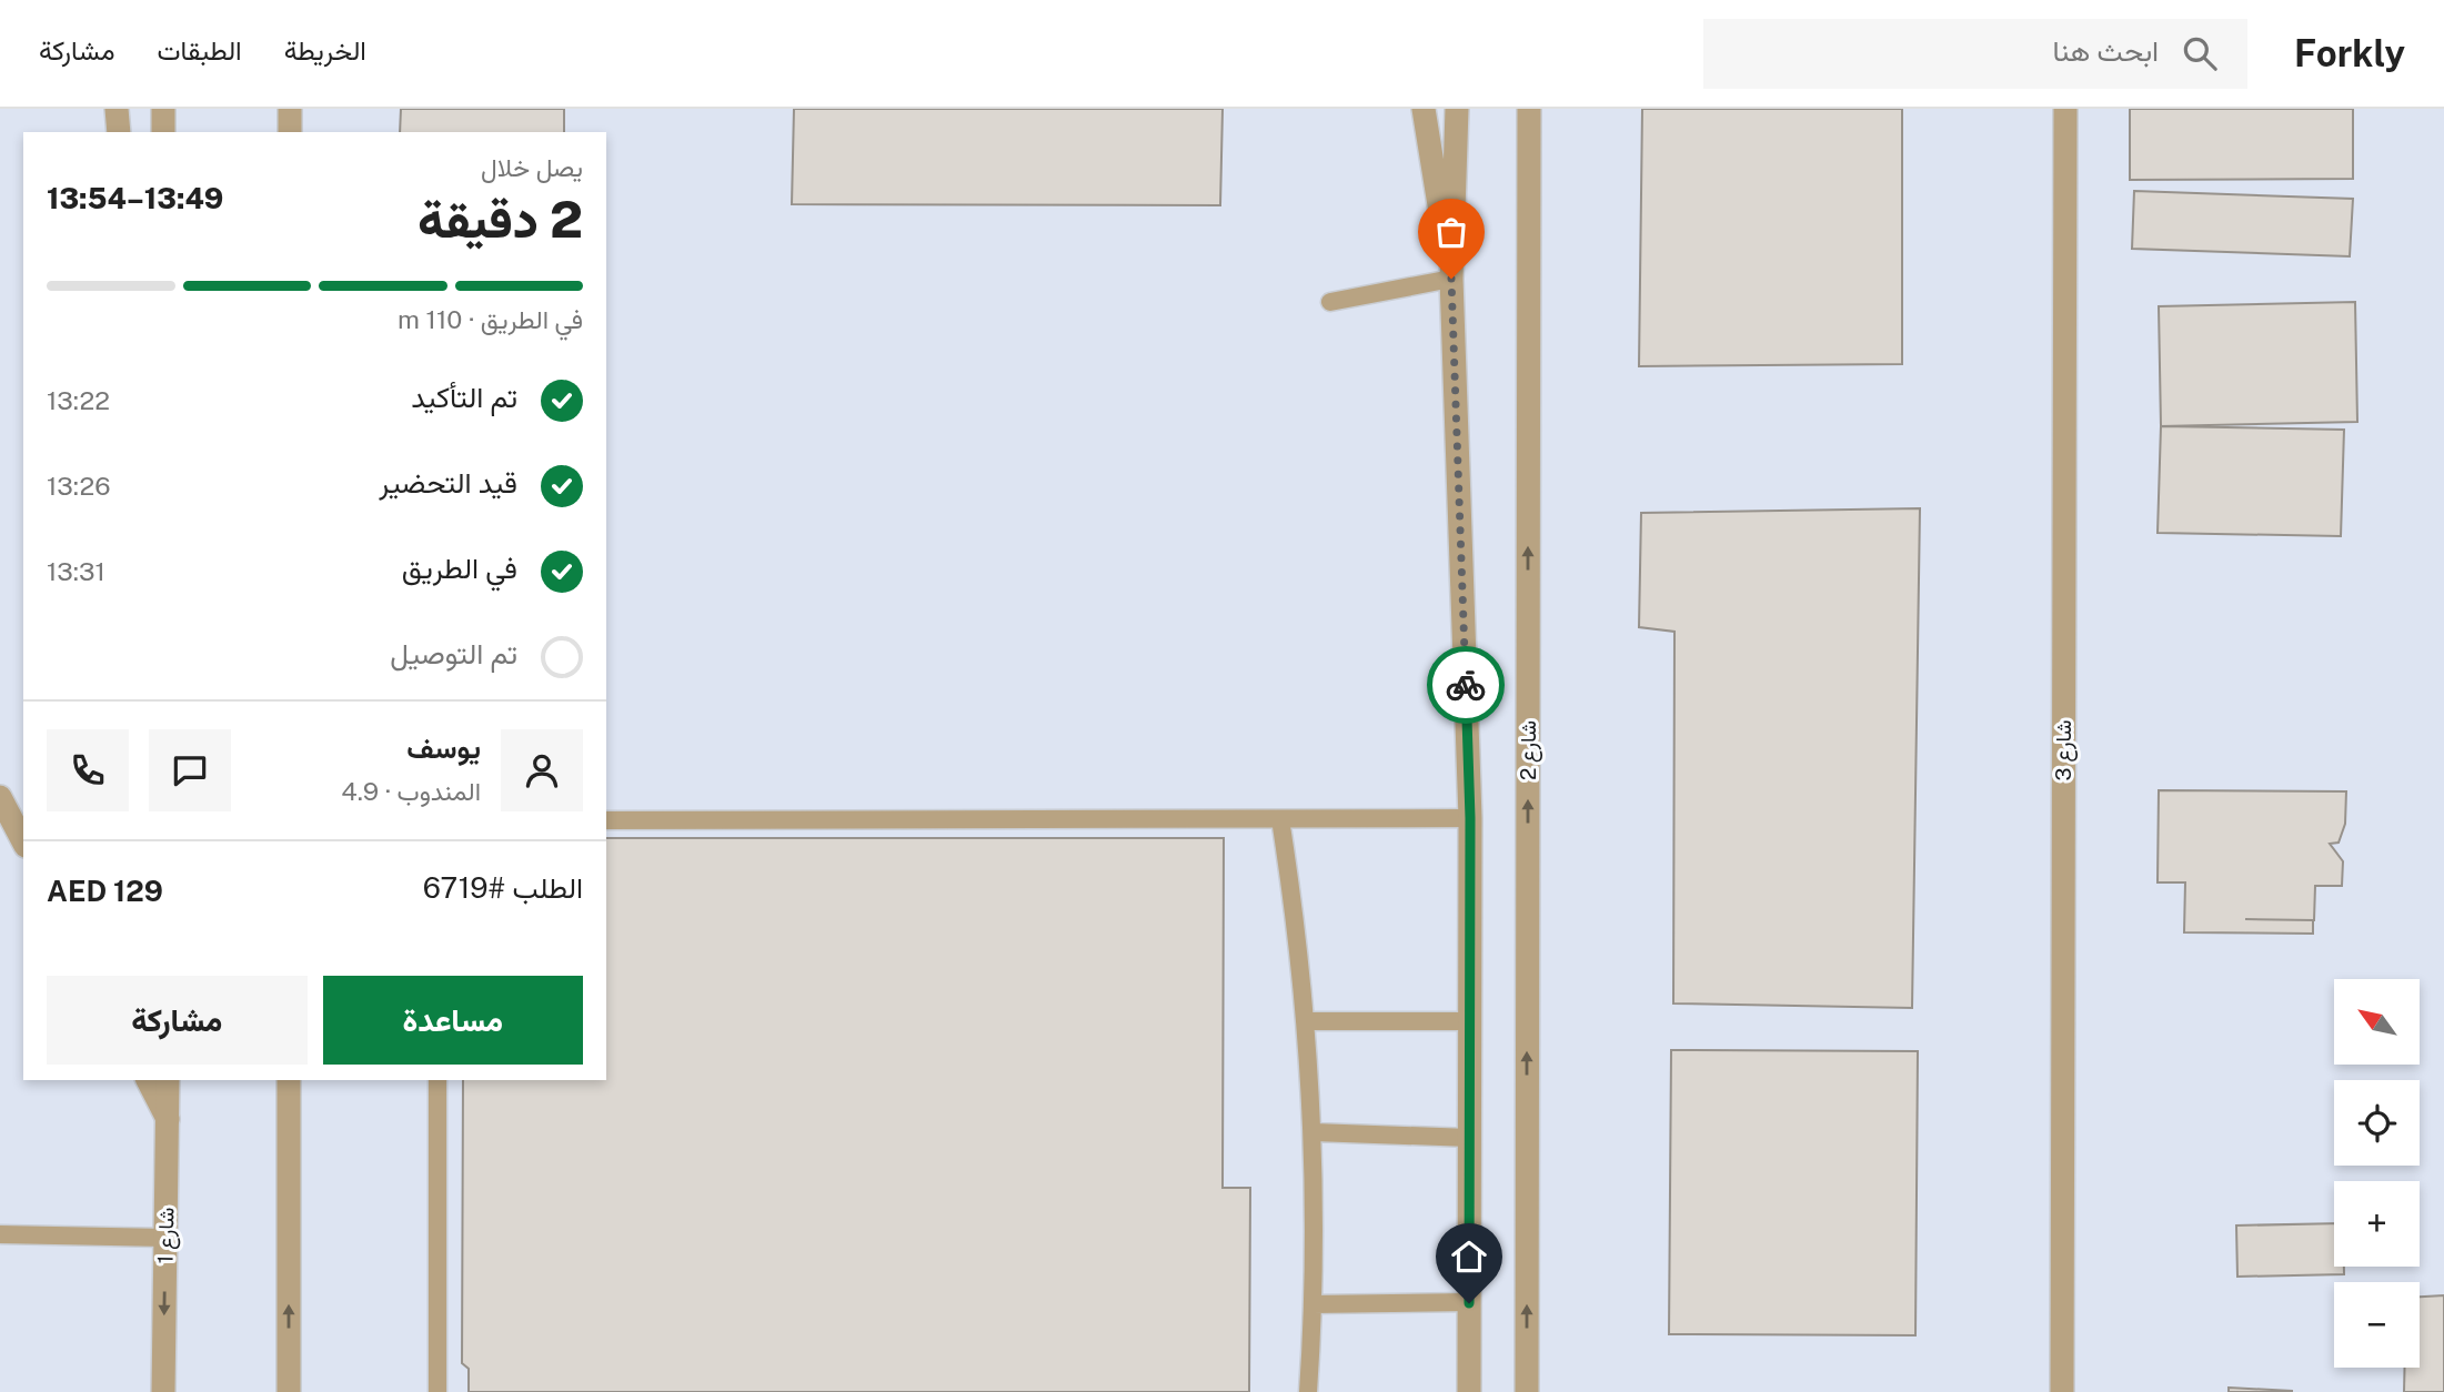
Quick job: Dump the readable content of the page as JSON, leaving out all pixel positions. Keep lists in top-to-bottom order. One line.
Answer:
{"streets":{"street":["شارع 2","شارع 3","شارع 1"]},"north":"top left","page":{"header":"Forkly","search":"ابحث هنا","nav":["الخريطة","الطبقات","مشاركة"],"heading":["2 دقيقة","يصل خلال","13:49–13:54"],"panel":["يوسف","المندوب · 4.9","الطلب #6719","AED 129"],"bar":"في الطريق · 110 m","list":[["تم التأكيد","13:22"],["قيد التحضير","13:26"],["في الطريق","13:31"],"تم التوصيل"],"buttons":["مساعدة","مشاركة"],"map_buttons":["+","−"]}}
